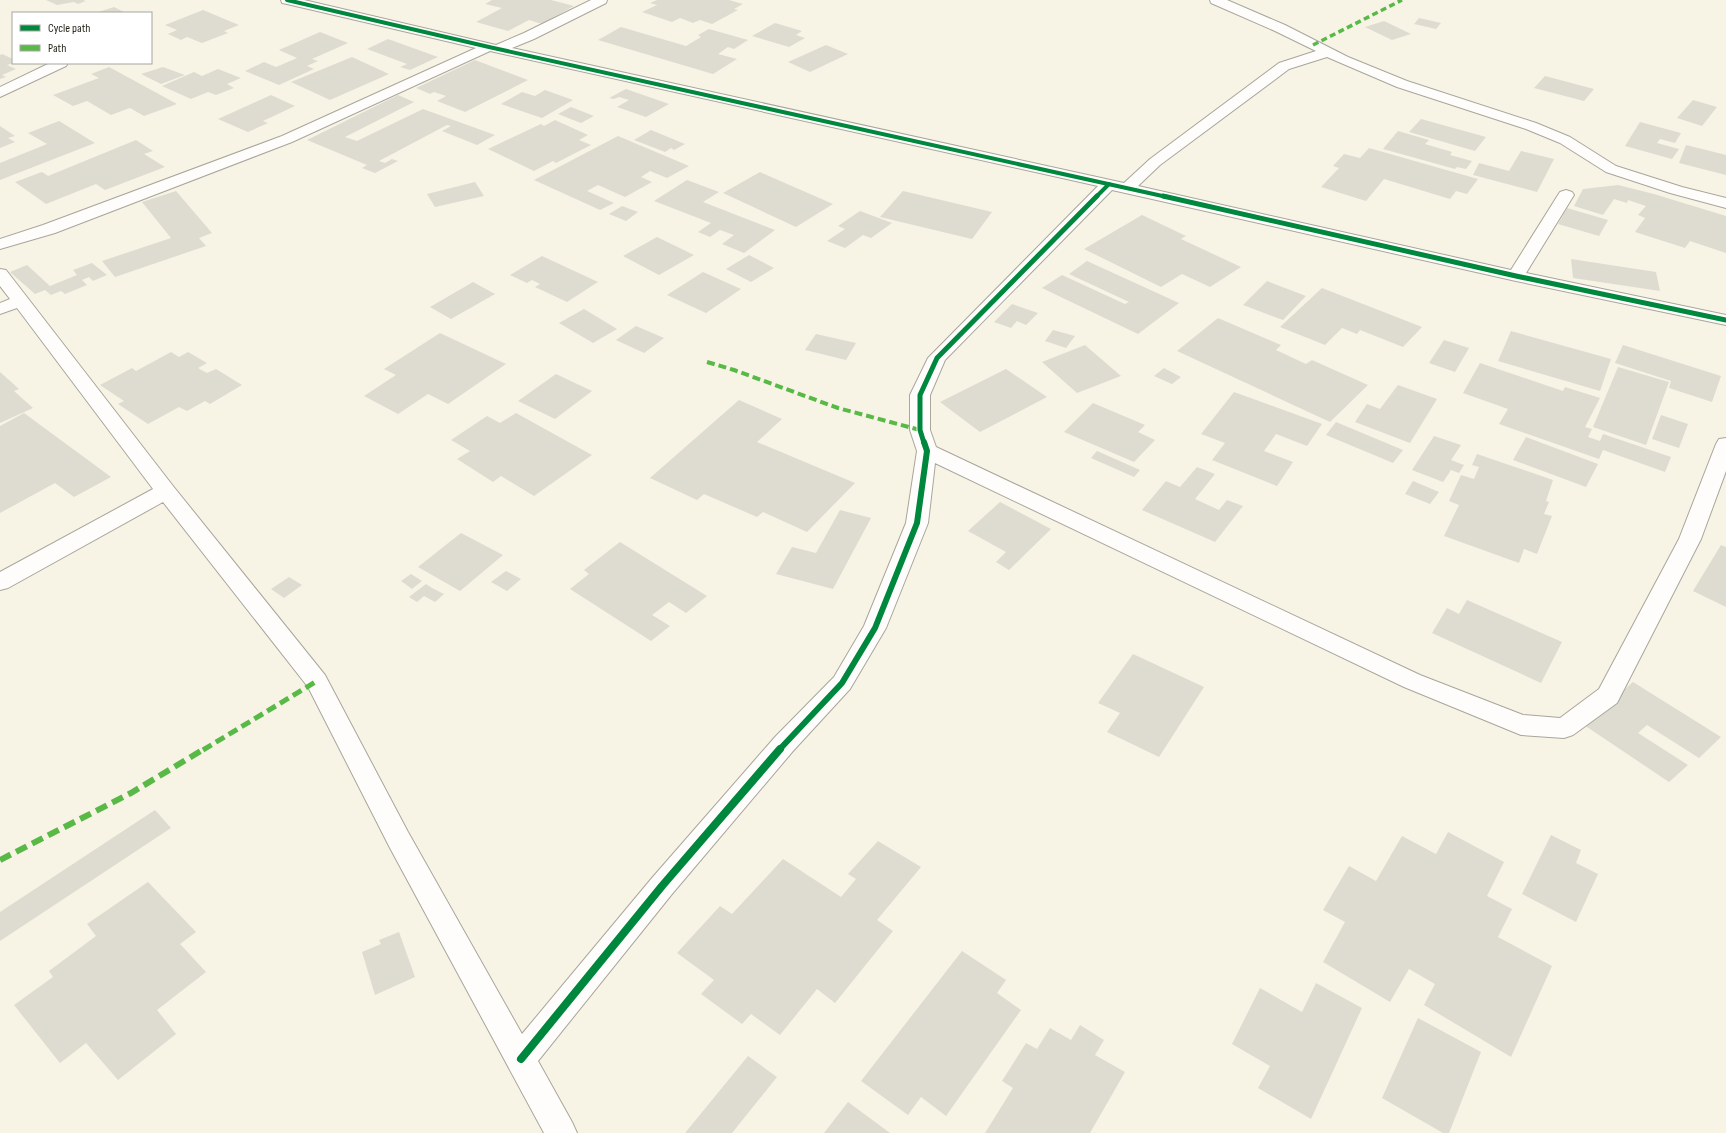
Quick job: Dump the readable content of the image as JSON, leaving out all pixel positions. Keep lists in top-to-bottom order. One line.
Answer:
{"legend":["Cycle path","Path"]}
